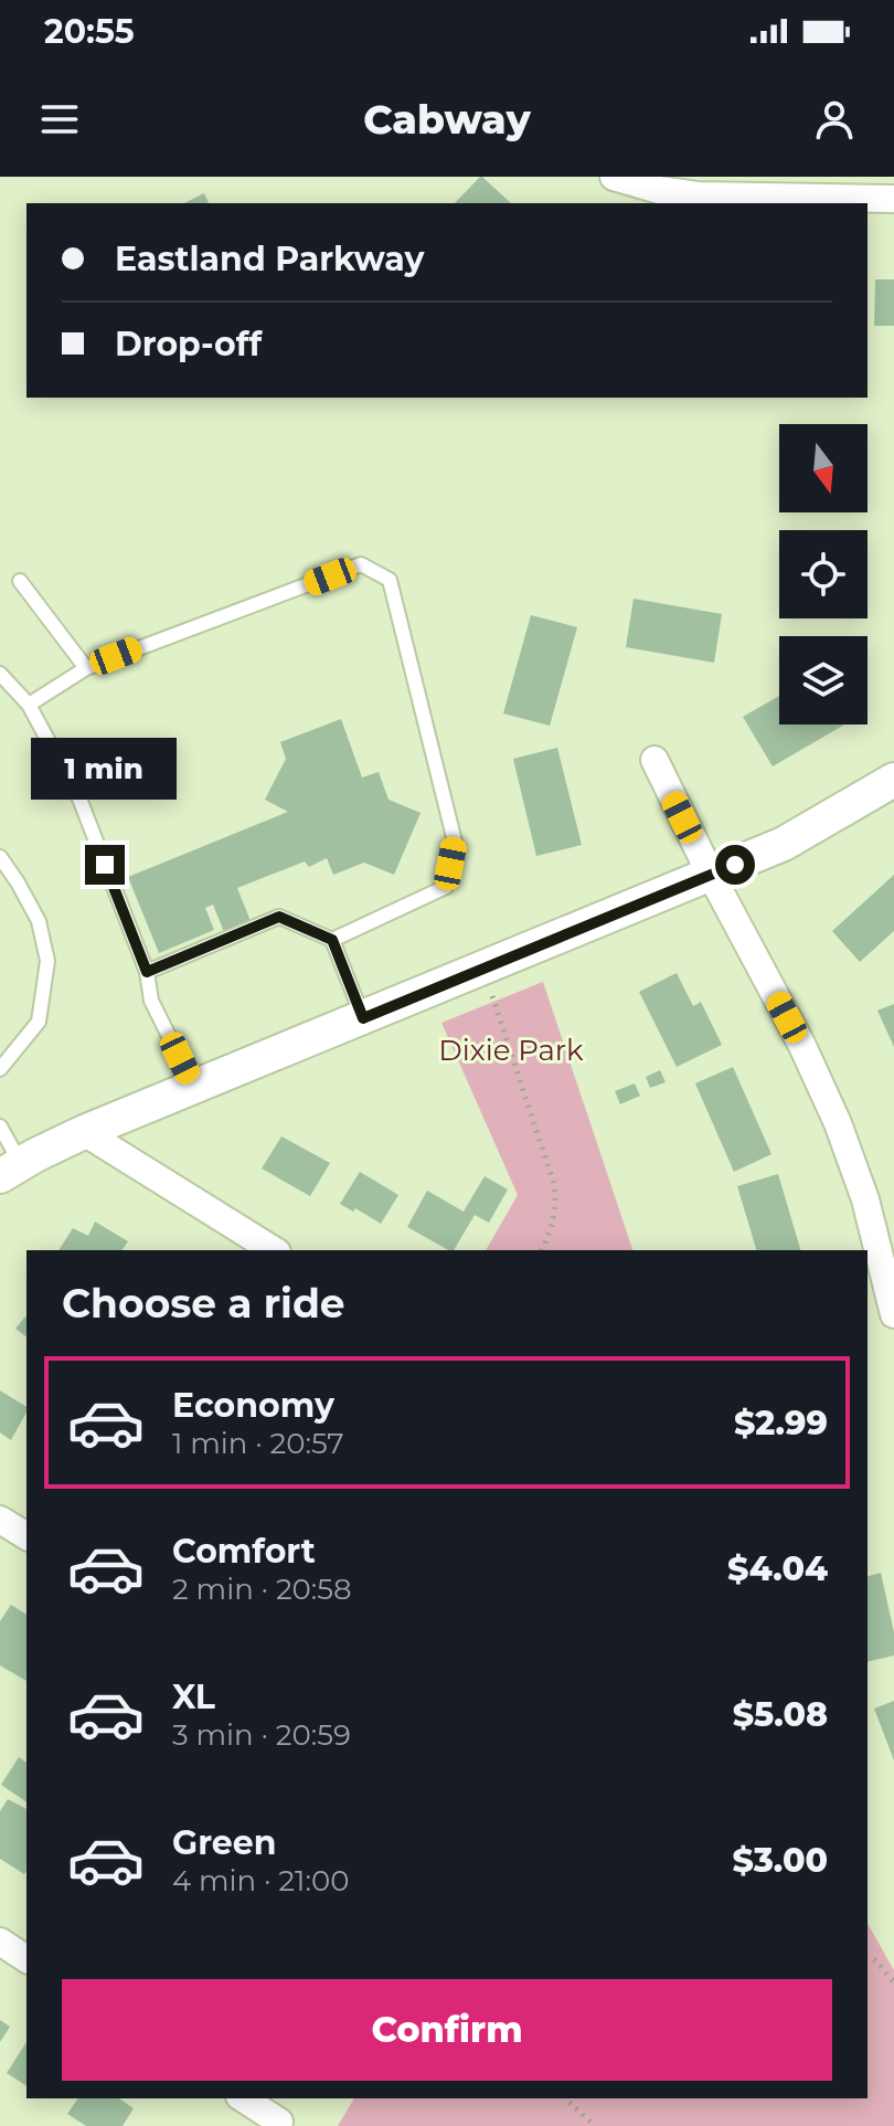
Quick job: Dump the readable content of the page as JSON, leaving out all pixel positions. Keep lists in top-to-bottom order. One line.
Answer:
{"parks":["Dixie Park"],"north":"bottom","page":{"status":"20:55","header":"Cabway","banner":["Eastland Parkway","Drop-off"],"bubble":"1 min","heading":"Choose a ride","list":[{"name":"Economy","note":"1 min · 20:57","value":"$2.99"},{"name":"Comfort","note":"2 min · 20:58","value":"$4.04"},{"name":"XL","note":"3 min · 20:59","value":"$5.08"},{"name":"Green","note":"4 min · 21:00","value":"$3.00"}],"buttons":"Confirm"}}
